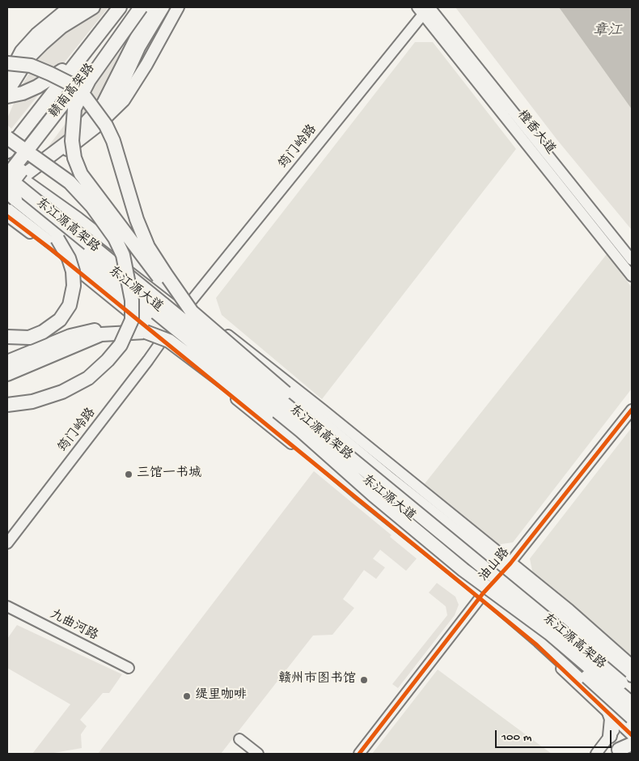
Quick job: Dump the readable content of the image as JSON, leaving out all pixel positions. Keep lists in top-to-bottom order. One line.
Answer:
{"streets":{"highway":["赣南高架路","东江源高架路"],"main road":["东江源大道"],"street":["橙香大道","筠门岭路","油山路","九曲河路"]},"crossings":[["赣南高架路","东江源高架路"],["赣南高架路","东江源大道"],["橙香大道","筠门岭路"],["筠门岭路","东江源大道"],["东江源高架路","东江源大道"],["东江源大道","油山路"]],"water":["章江"],"places":["三馆一书城","赣州市图书馆","缇里咖啡"],"scale_bar":"100 m"}
